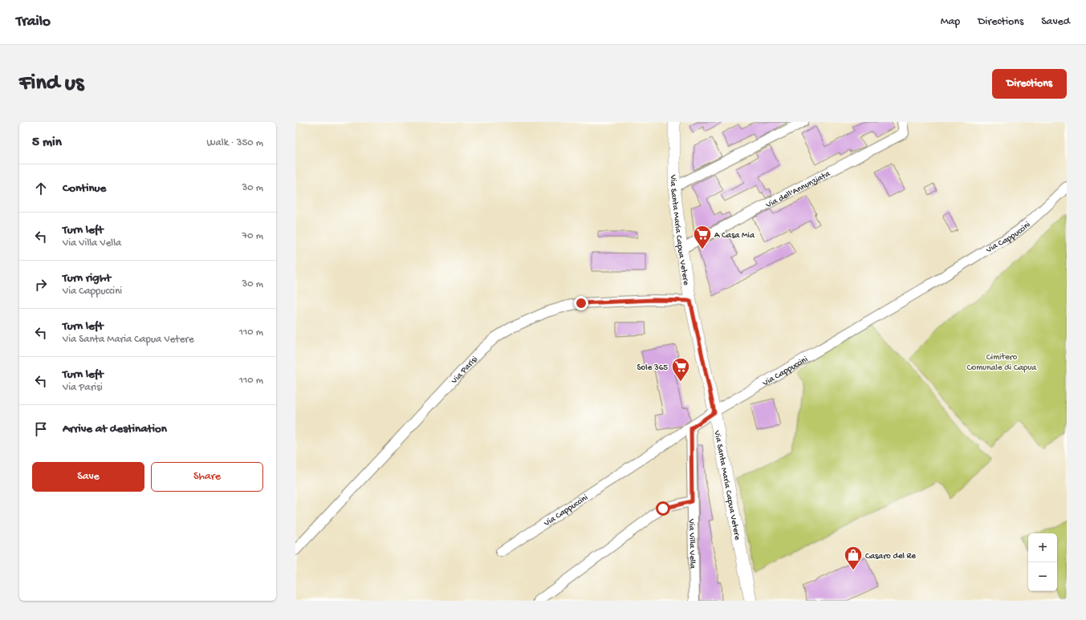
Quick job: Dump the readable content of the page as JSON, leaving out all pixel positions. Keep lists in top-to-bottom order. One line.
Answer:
{"streets":{"main road":["Via Santa Maria Capua Vetere"],"street":["Via dell'Annunziata","Via Cappuccini","Via Parisi","Via Villa Vella"]},"crossings":[["Via dell'Annunziata","Via Santa Maria Capua Vetere"],["Via Santa Maria Capua Vetere","Via Cappuccini"],["Via Santa Maria Capua Vetere","Via Parisi"],["Via Cappuccini","Via Villa Vella"]],"parks":["Cimitero Comunale di Capua"],"places":{"supermarket":["A Casa Mia","Sole 365"],"shop":["Casaro del Re"]},"page":{"header":"Trailo","nav":["Map","Directions","Saved"],"buttons":["Directions",["Save","Share"]],"title":"Find us","heading":["5 min","Walk · 350 m"],"list":[["Continue","30 m"],["Turn left","Via Villa Vella","70 m"],["Turn right","Via Cappuccini","30 m"],["Turn left","Via Santa Maria Capua Vetere","110 m"],["Turn left","Via Parisi","110 m"],"Arrive at destination"],"map_buttons":["+","−"]}}
